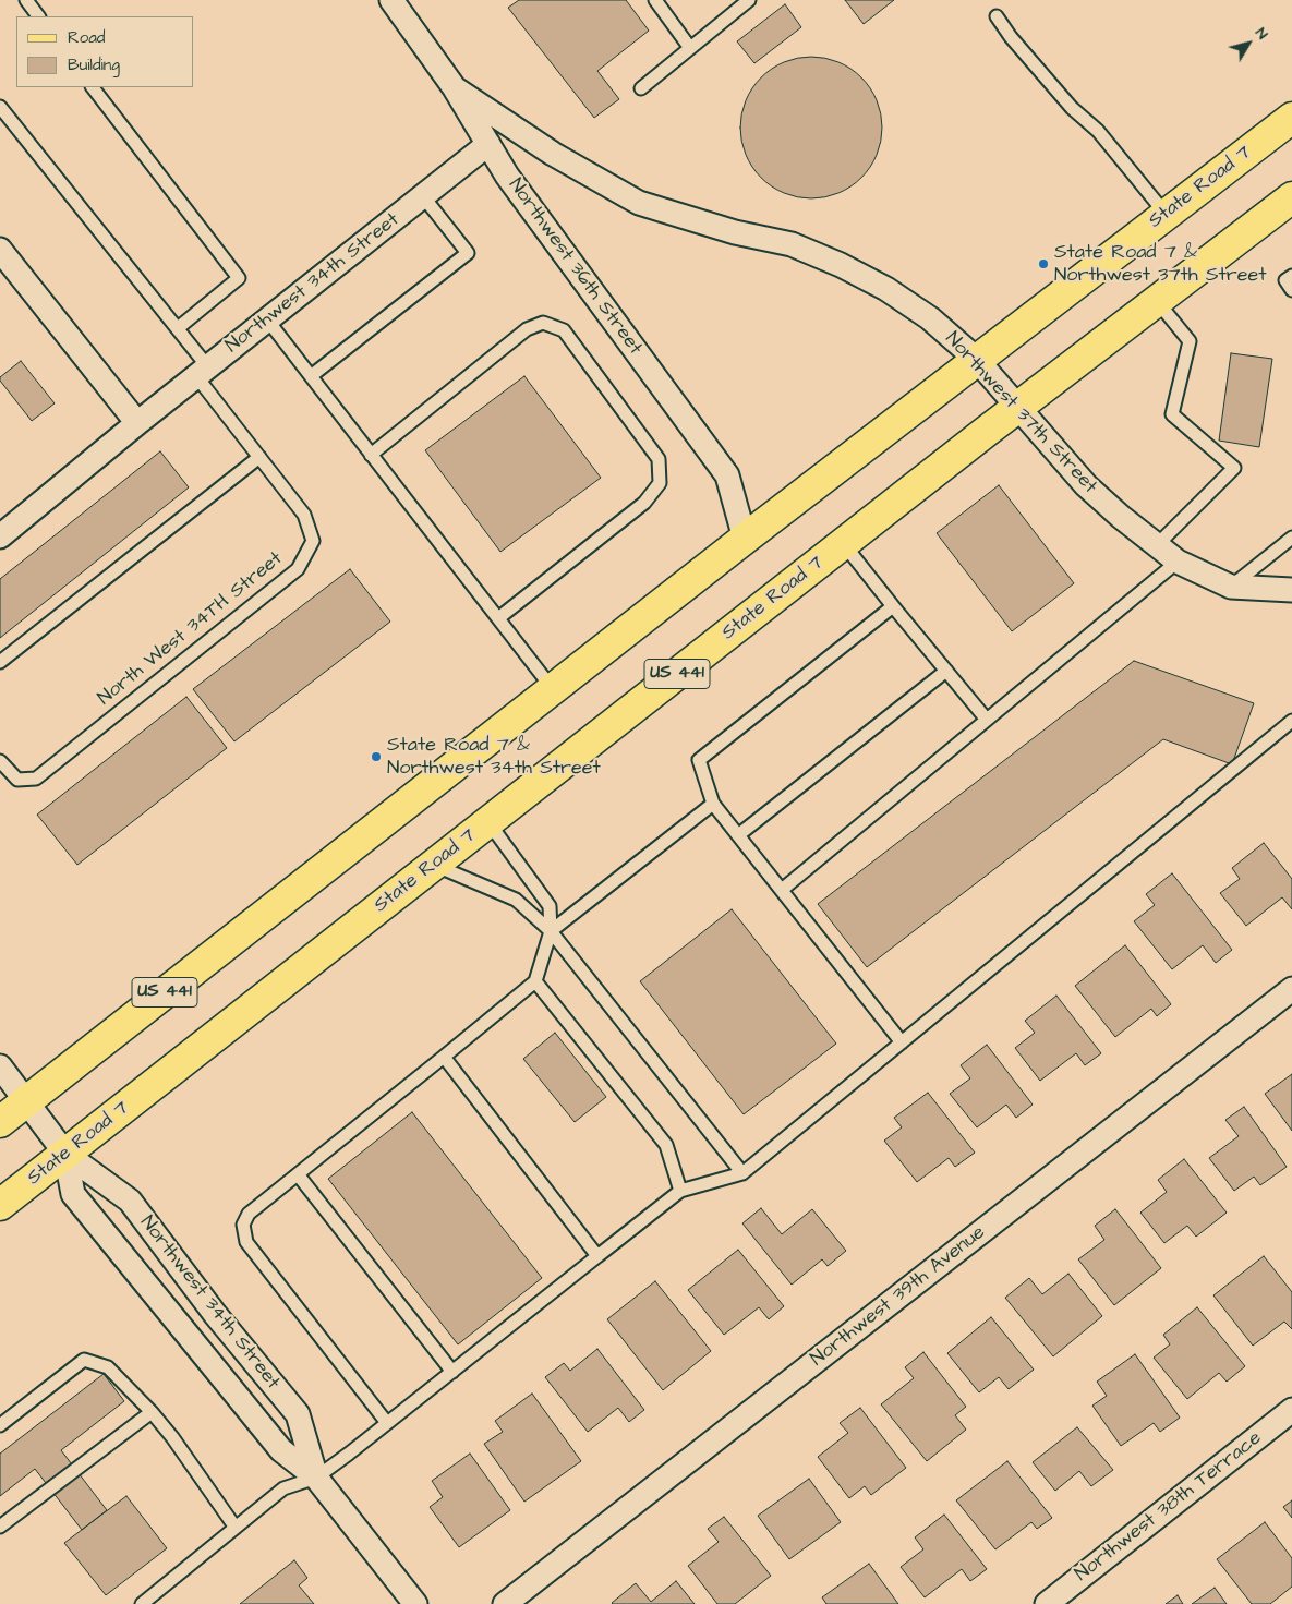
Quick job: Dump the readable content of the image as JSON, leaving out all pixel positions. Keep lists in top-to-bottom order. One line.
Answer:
{"streets":{"main road":["State Road 7","US 441"],"street":["Northwest 36th Street","Northwest 34th Street","Northwest 37th Street","Northwest 39th Avenue","Northwest 38th Terrace"],"lane":["North West 34TH Street"]},"crossings":[["State Road 7","Northwest 36th Street"],["State Road 7","Northwest 34th Street"],["State Road 7","Northwest 37th Street"],["Northwest 36th Street","Northwest 34th Street"],["Northwest 36th Street","Northwest 37th Street"],["Northwest 34th Street","North West 34TH Street"]],"places":["State Road 7 & Northwest 37th Street","State Road 7 & Northwest 34th Street"],"legend":["Road","Building"],"north":"top right"}
